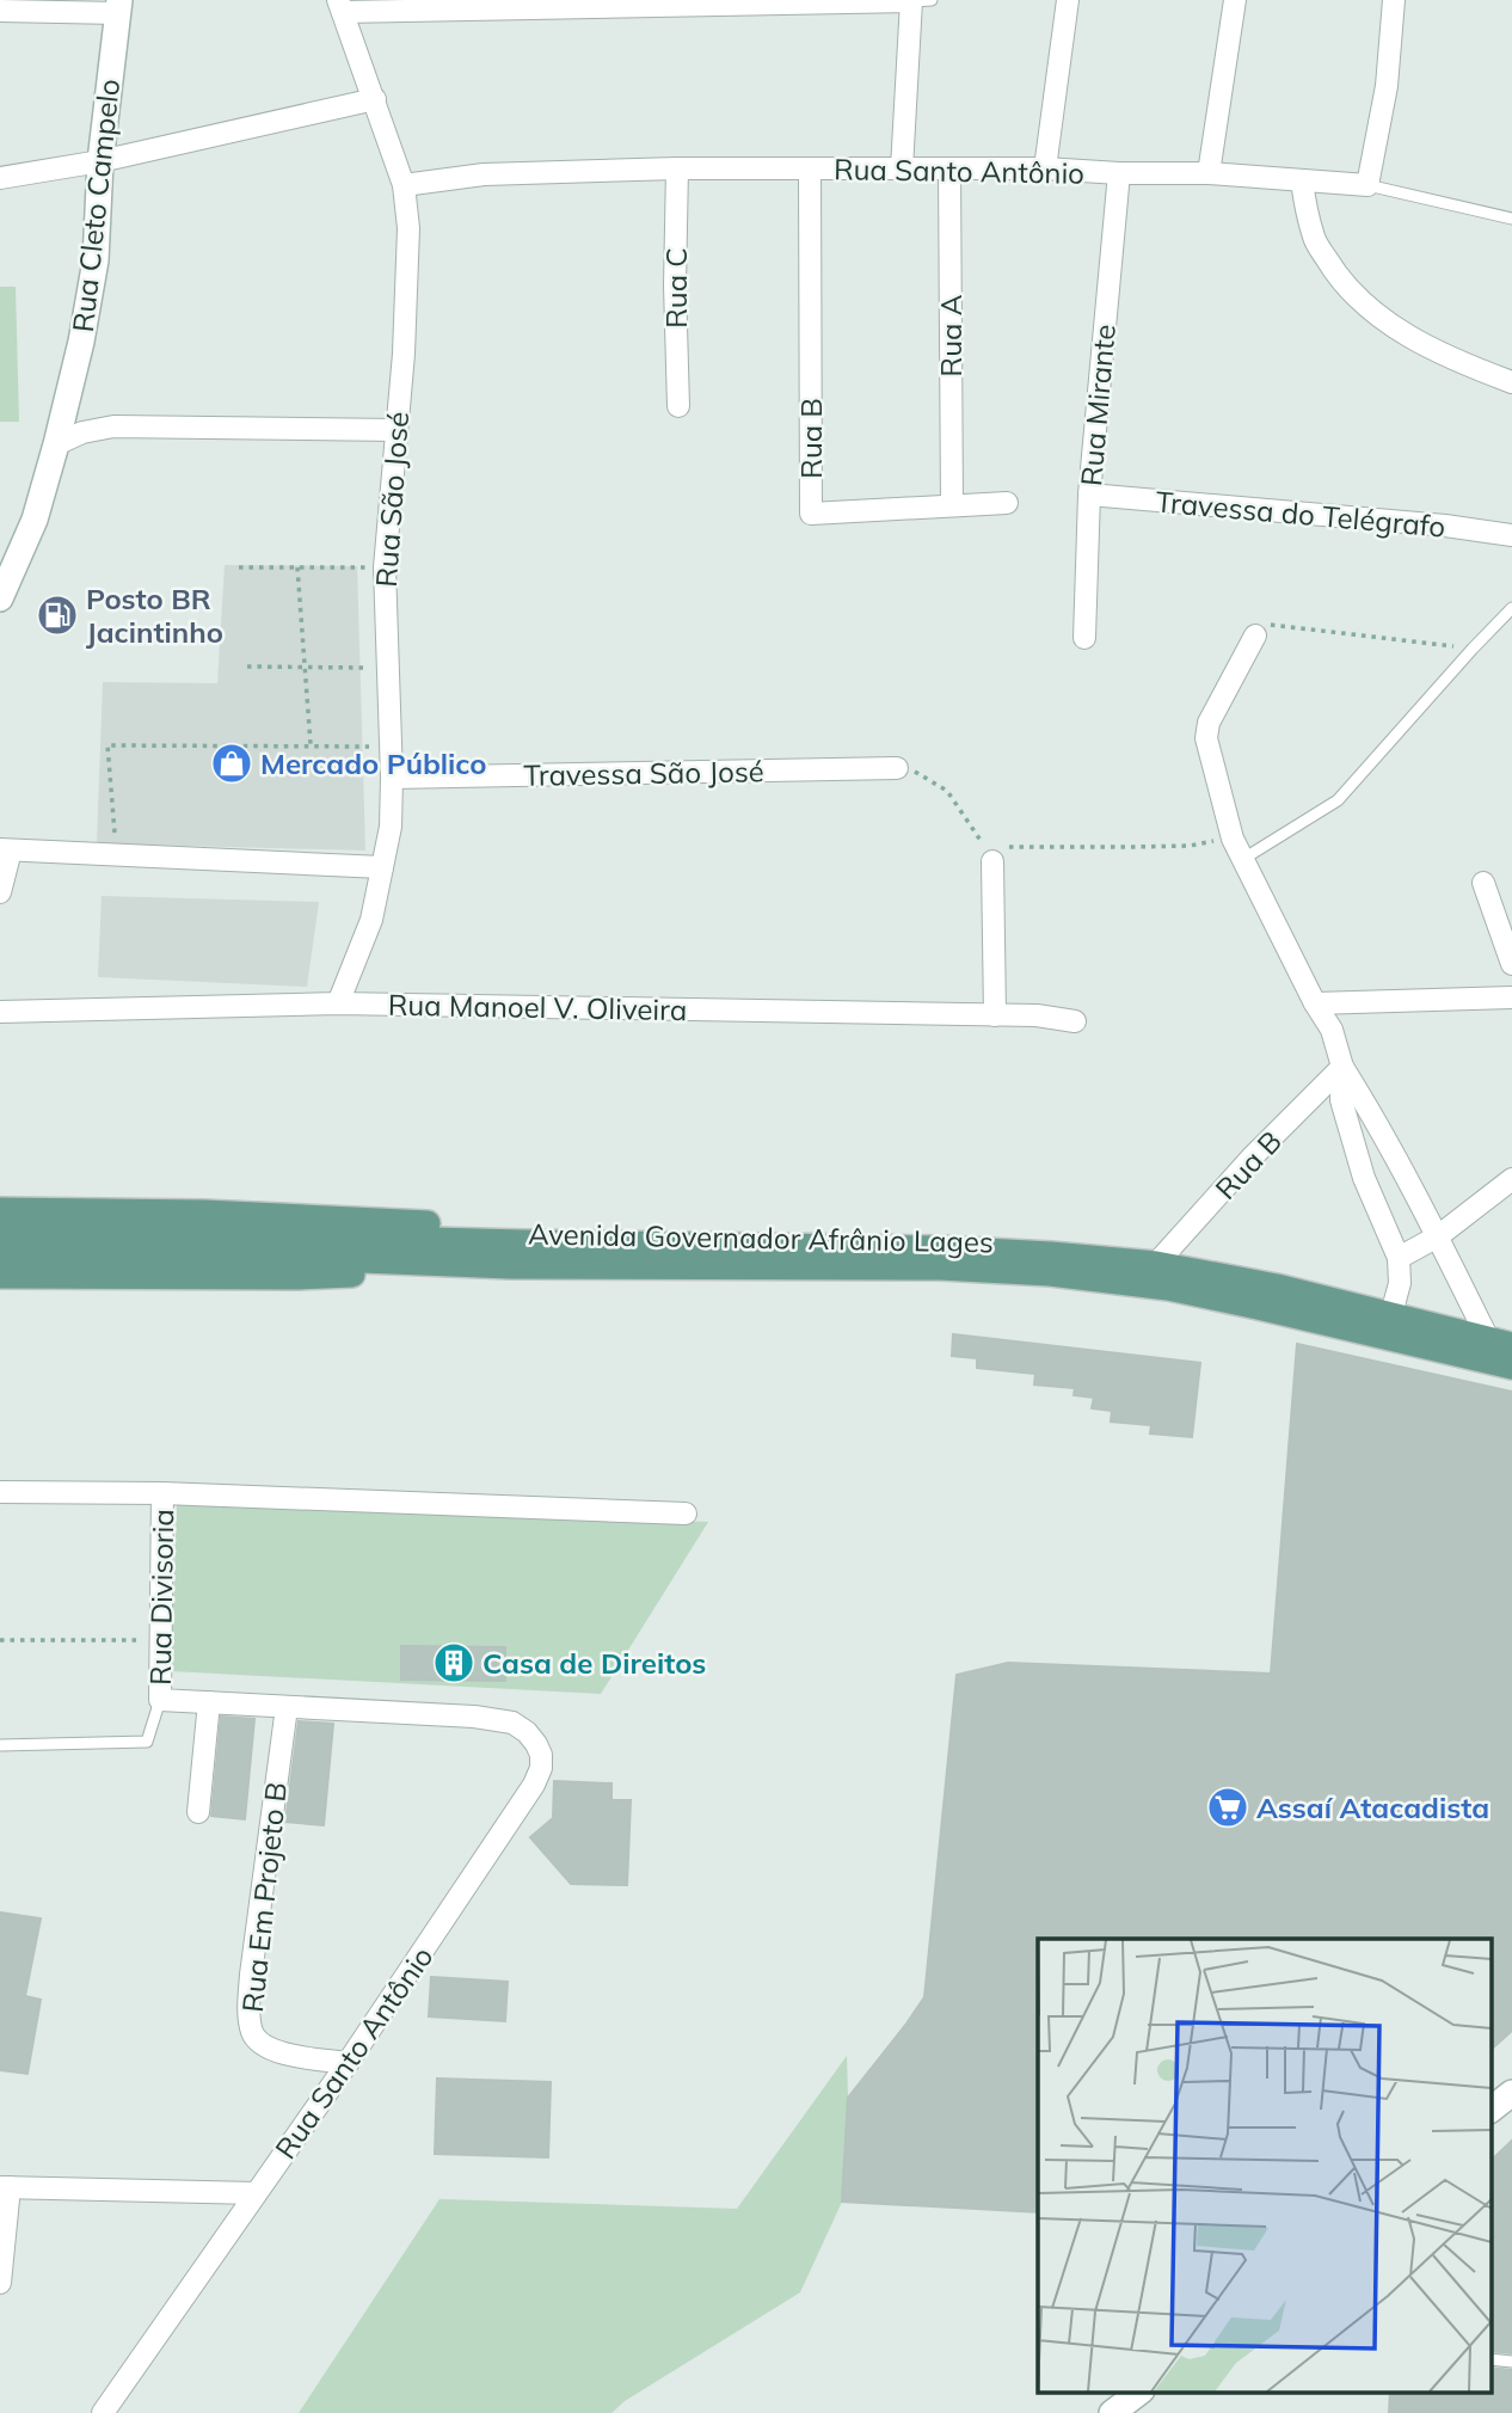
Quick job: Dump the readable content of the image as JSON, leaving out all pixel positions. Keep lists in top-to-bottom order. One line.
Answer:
{"streets":{"main road":["Rua Cleto Campelo","Avenida Governador Afrânio Lages"],"street":["Rua Santo Antônio","Rua C","Rua A","Rua Mirante","Rua B","Rua São José","Travessa do Telégrafo","Travessa São José","Rua Manoel V. Oliveira","Rua Divisoria","Rua Em Projeto B"]},"crossings":[["Rua Santo Antônio","Rua C"],["Rua Santo Antônio","Rua A"],["Rua Santo Antônio","Rua Mirante"],["Rua Santo Antônio","Rua B"],["Rua Santo Antônio","Rua São José"],["Rua Santo Antônio","Rua Em Projeto B"],["Rua A","Rua B"],["Rua Mirante","Travessa do Telégrafo"],["Rua B","Avenida Governador Afrânio Lages"],["Rua São José","Travessa São José"],["Rua São José","Rua Manoel V. Oliveira"]],"places":{"fuel station":["Posto BR Jacintinho"],"shop":["Mercado Público"],"building":["Casa de Direitos"],"supermarket":["Assaí Atacadista"]}}
